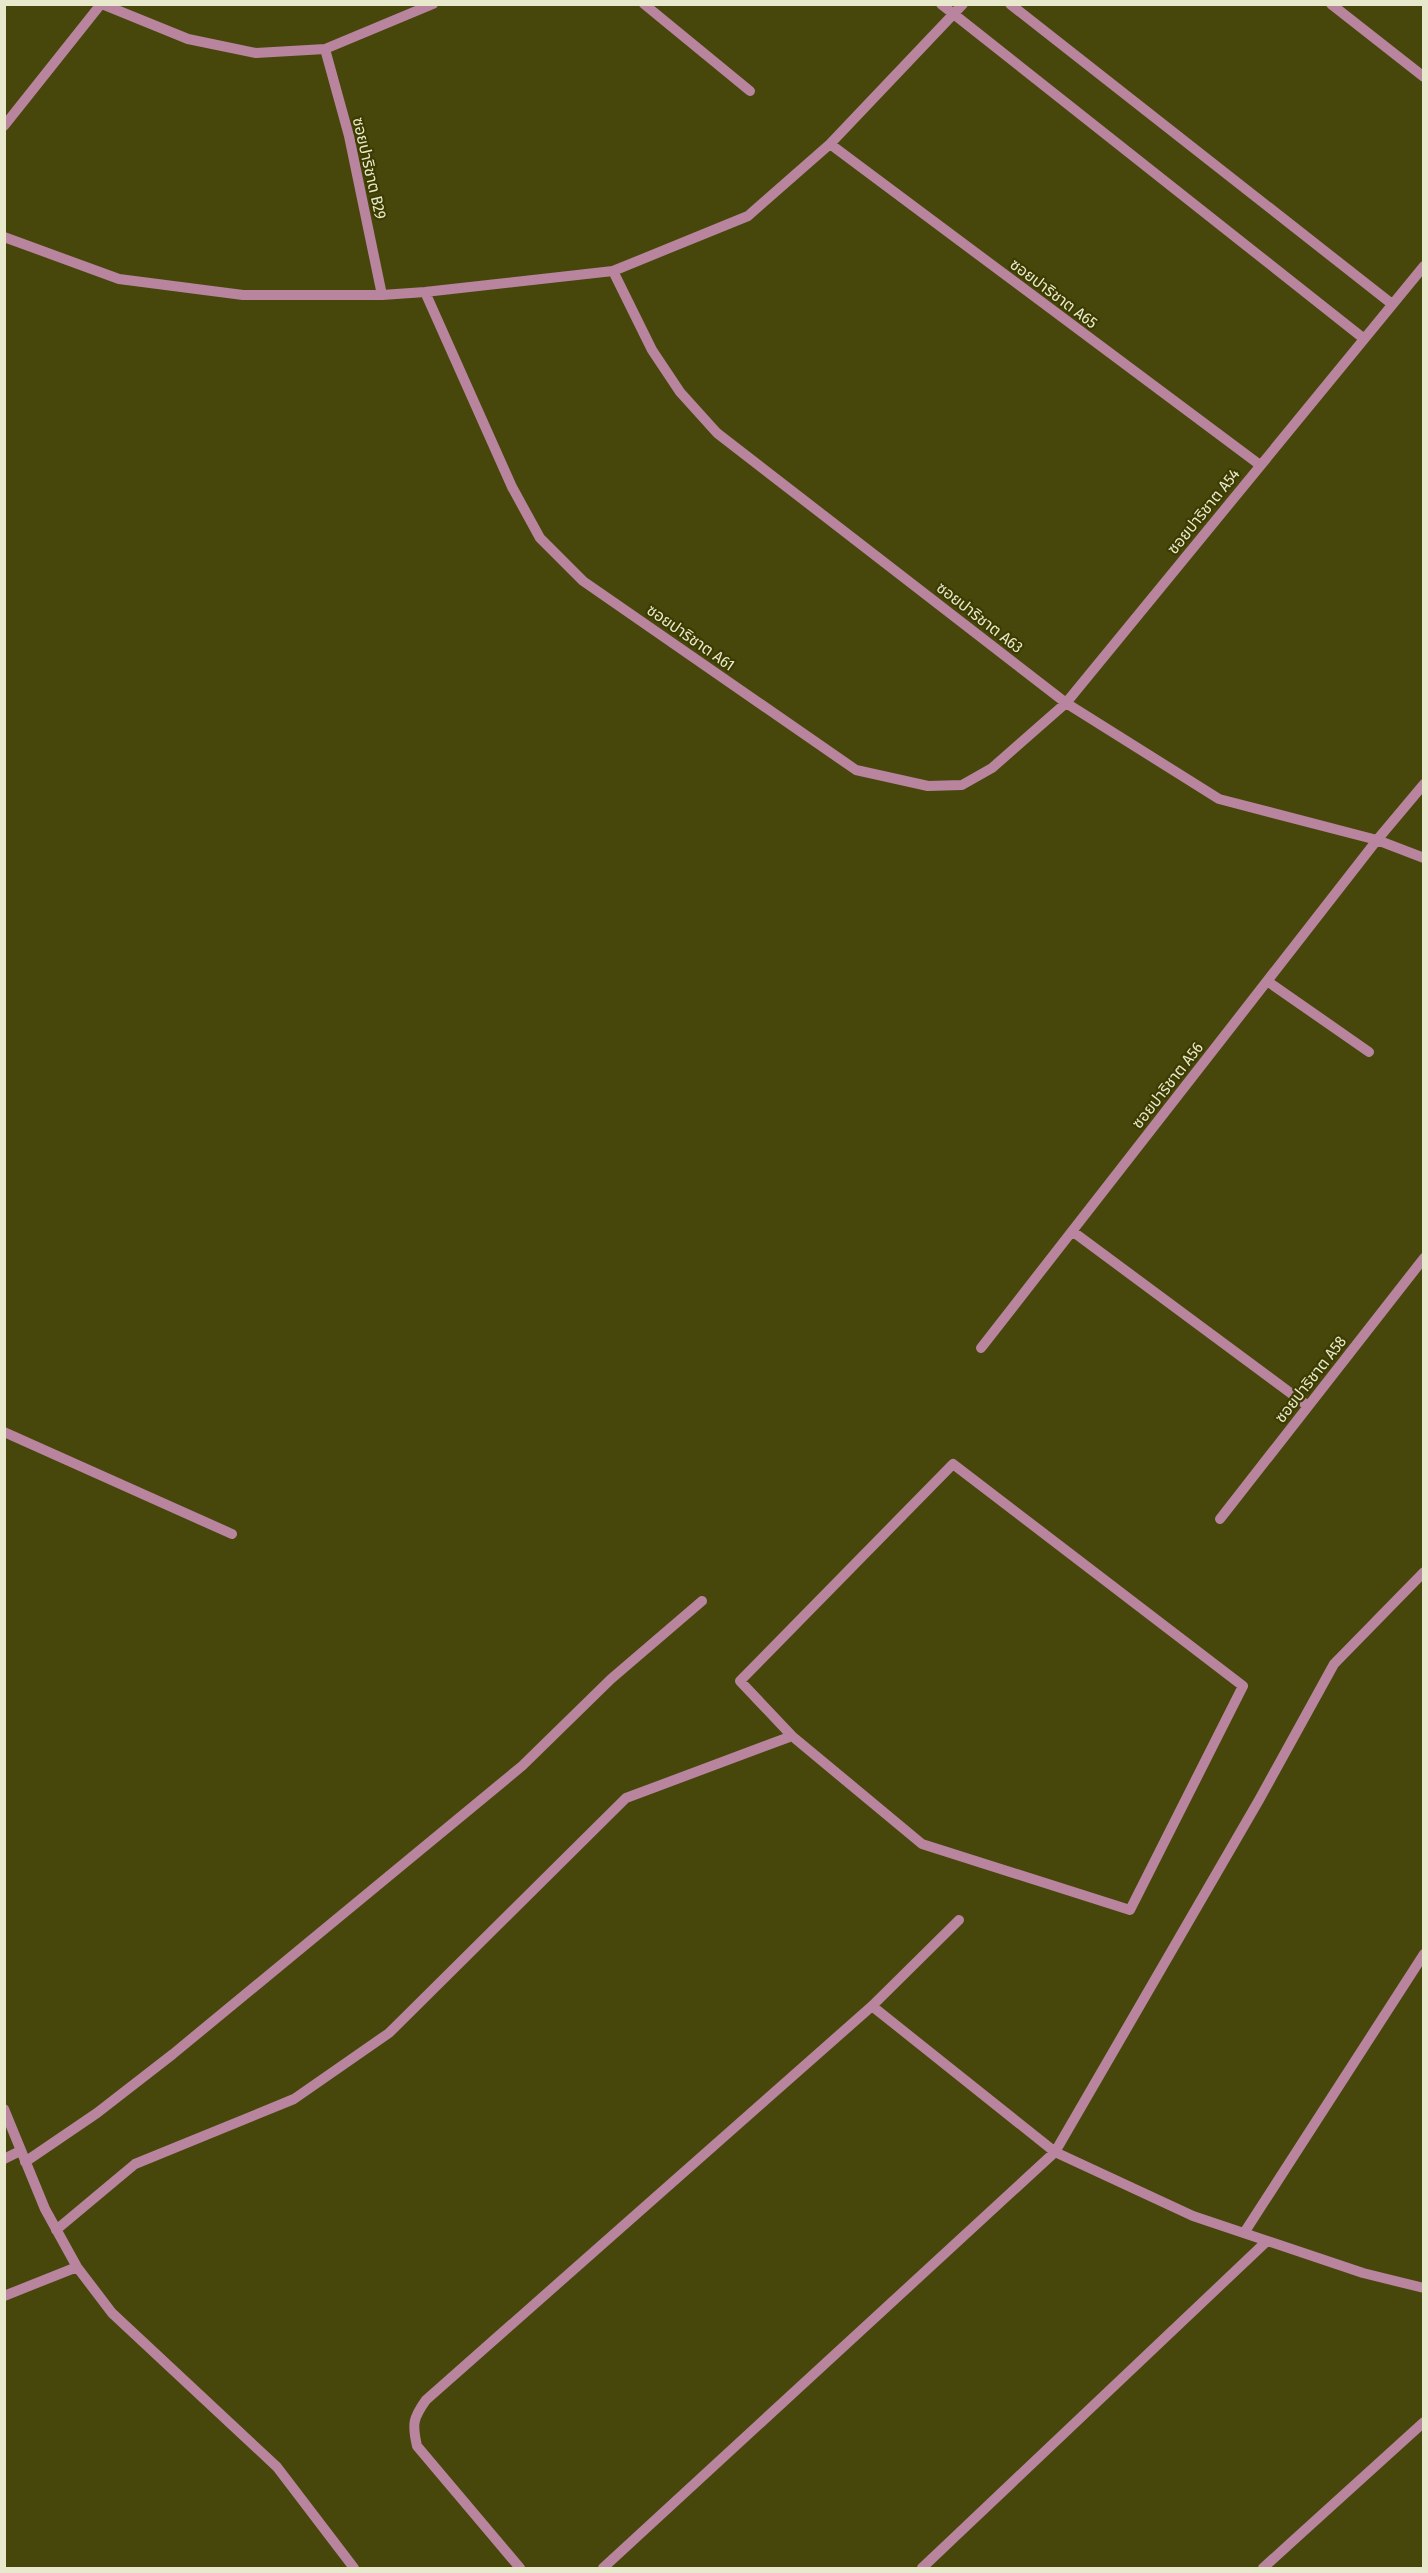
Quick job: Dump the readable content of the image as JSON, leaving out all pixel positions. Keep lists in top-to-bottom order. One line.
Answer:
{"streets":{"street":["ซอยปาริชาต B29","ซอยปาริชาต A65","ซอยปาริชาต A54","ซอยปาริชาต A63","ซอยปาริชาต A61","ซอยปาริชาต A56","ซอยปาริชาต A58"]},"crossings":[["ซอยปาริชาต A65","ซอยปาริชาต A54"],["ซอยปาริชาต A54","ซอยปาริชาต A63"],["ซอยปาริชาต A54","ซอยปาริชาต A61"],["ซอยปาริชาต A63","ซอยปาริชาต A61"],["ซอยปาริชาต A63","ซอยปาริชาต A56"]]}
